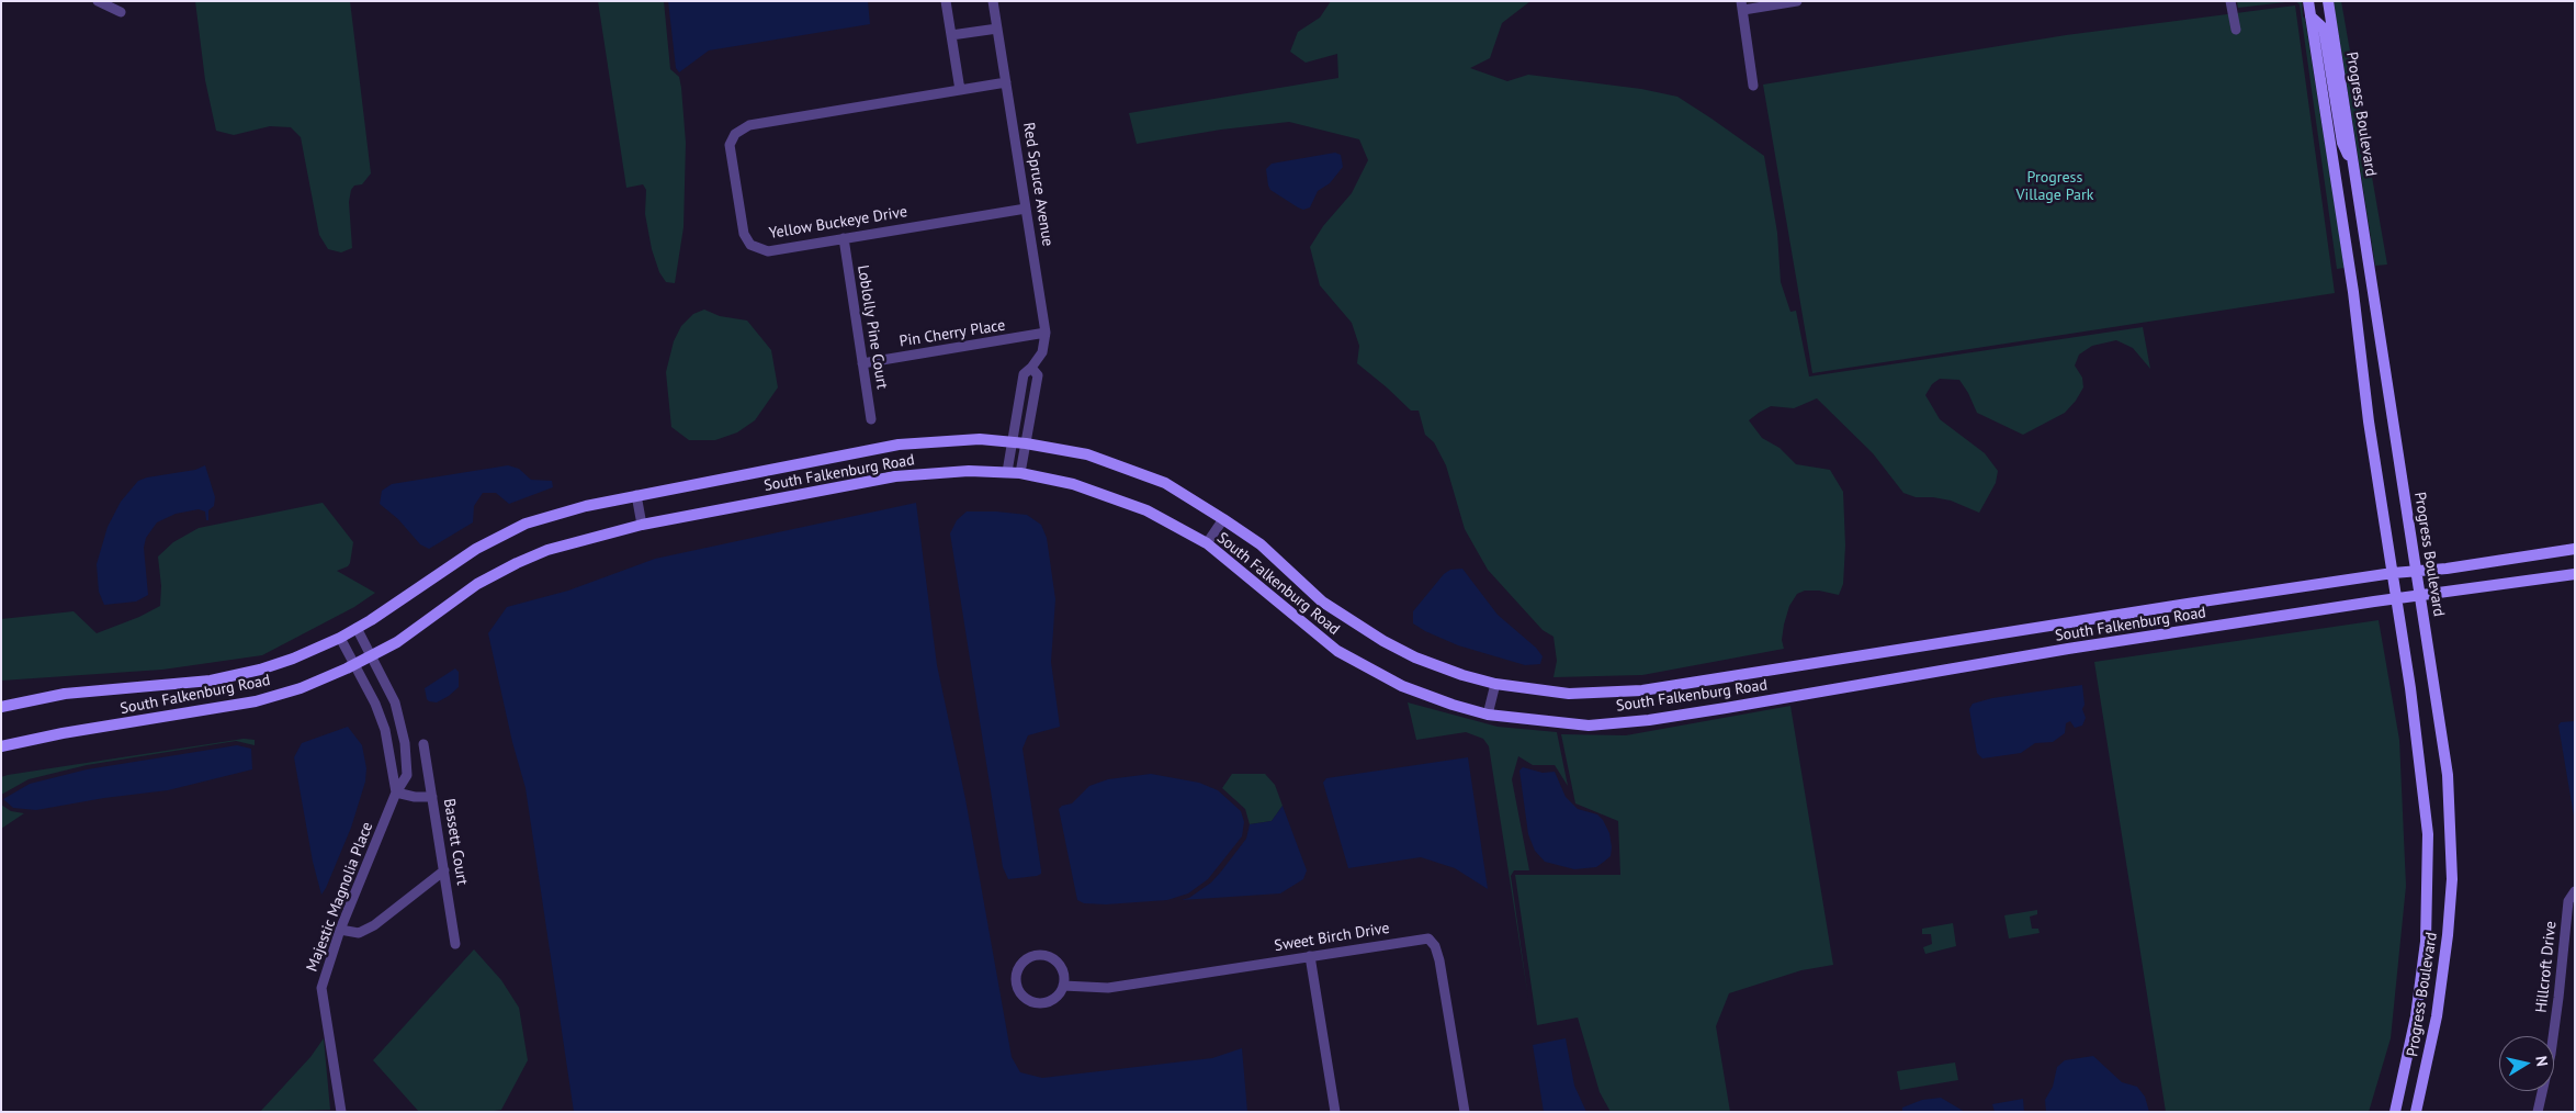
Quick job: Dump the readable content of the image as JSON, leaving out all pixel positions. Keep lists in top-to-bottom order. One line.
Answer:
{"streets":{"street":["Progress Boulevard","Red Spruce Avenue","Yellow Buckeye Drive","Loblolly Pine Court","Pin Cherry Place","South Falkenburg Road","Bassett Court","Majestic Magnolia Place","Sweet Birch Drive","Hillcroft Drive"]},"crossings":[["Progress Boulevard","South Falkenburg Road"],["Red Spruce Avenue","Yellow Buckeye Drive"],["Red Spruce Avenue","Pin Cherry Place"],["Red Spruce Avenue","South Falkenburg Road"],["Yellow Buckeye Drive","Loblolly Pine Court"],["Loblolly Pine Court","Pin Cherry Place"],["South Falkenburg Road","Majestic Magnolia Place"]],"parks":["Progress Village Park"],"north":"right"}
